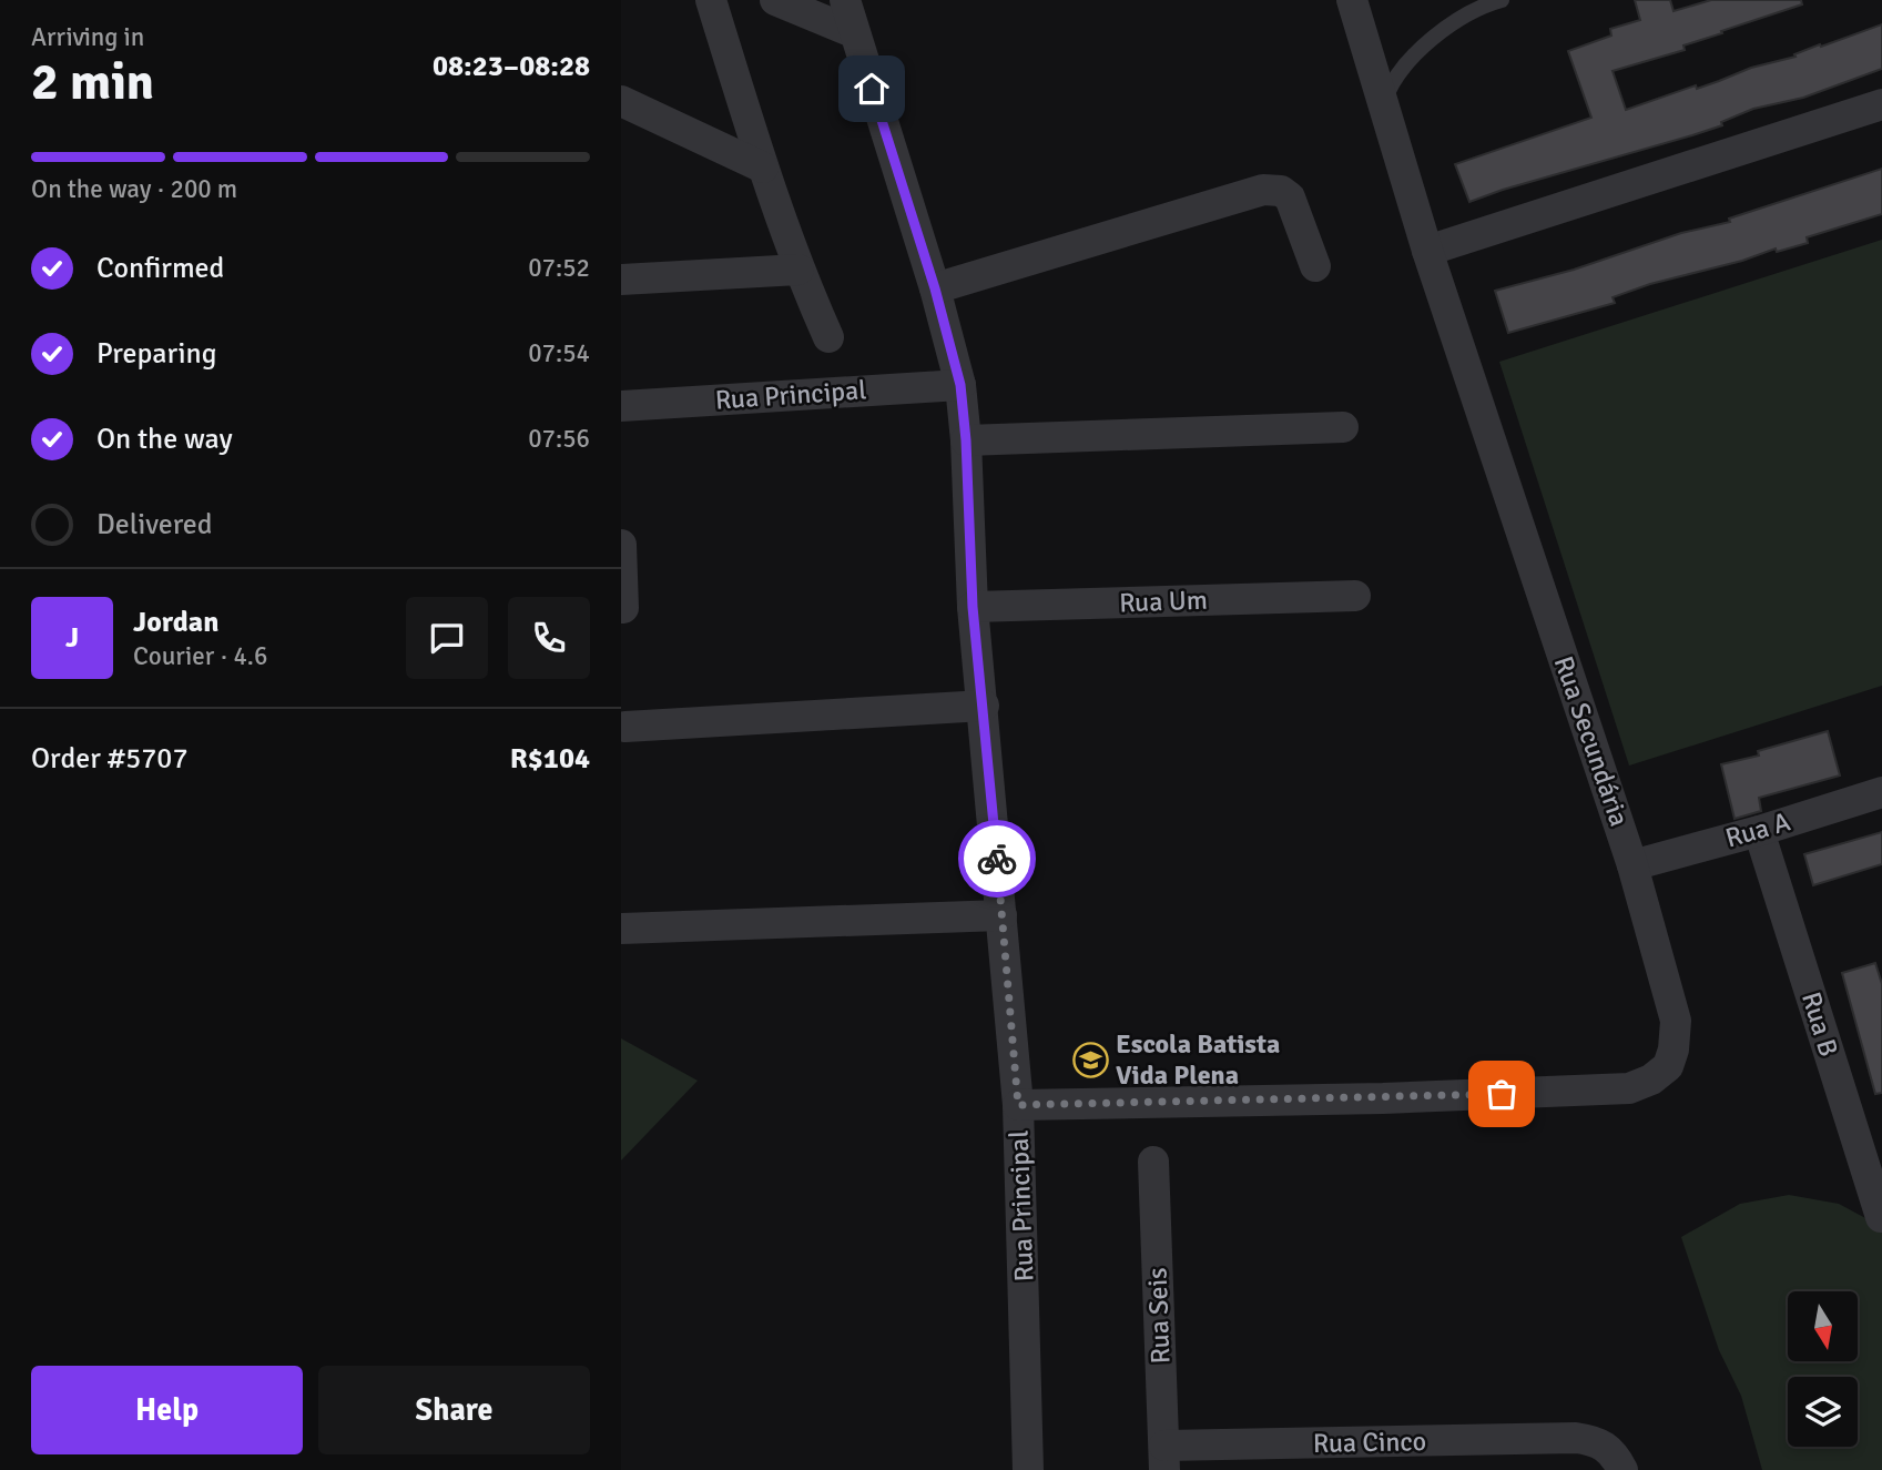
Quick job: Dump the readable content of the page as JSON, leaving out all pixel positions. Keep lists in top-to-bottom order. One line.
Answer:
{"streets":{"street":["Rua Principal","Rua Um","Rua Secundária","Rua A","Rua B","Rua Seis","Rua Cinco"]},"crossings":[["Rua Principal","Rua Um"],["Rua Principal","Rua Secundária"],["Rua Secundária","Rua A"],["Rua A","Rua B"],["Rua Seis","Rua Cinco"]],"places":{"school or university":["Escola Batista Vida Plena"]},"north":"bottom","page":{"heading":["2 min","Arriving in","08:23–08:28"],"panel":["Jordan","Courier · 4.6","Order #5707","R$104"],"bar":"On the way · 200 m","list":[["Confirmed","07:52"],["Preparing","07:54"],["On the way","07:56"],"Delivered"],"round":"J","buttons":["Help","Share"]}}
